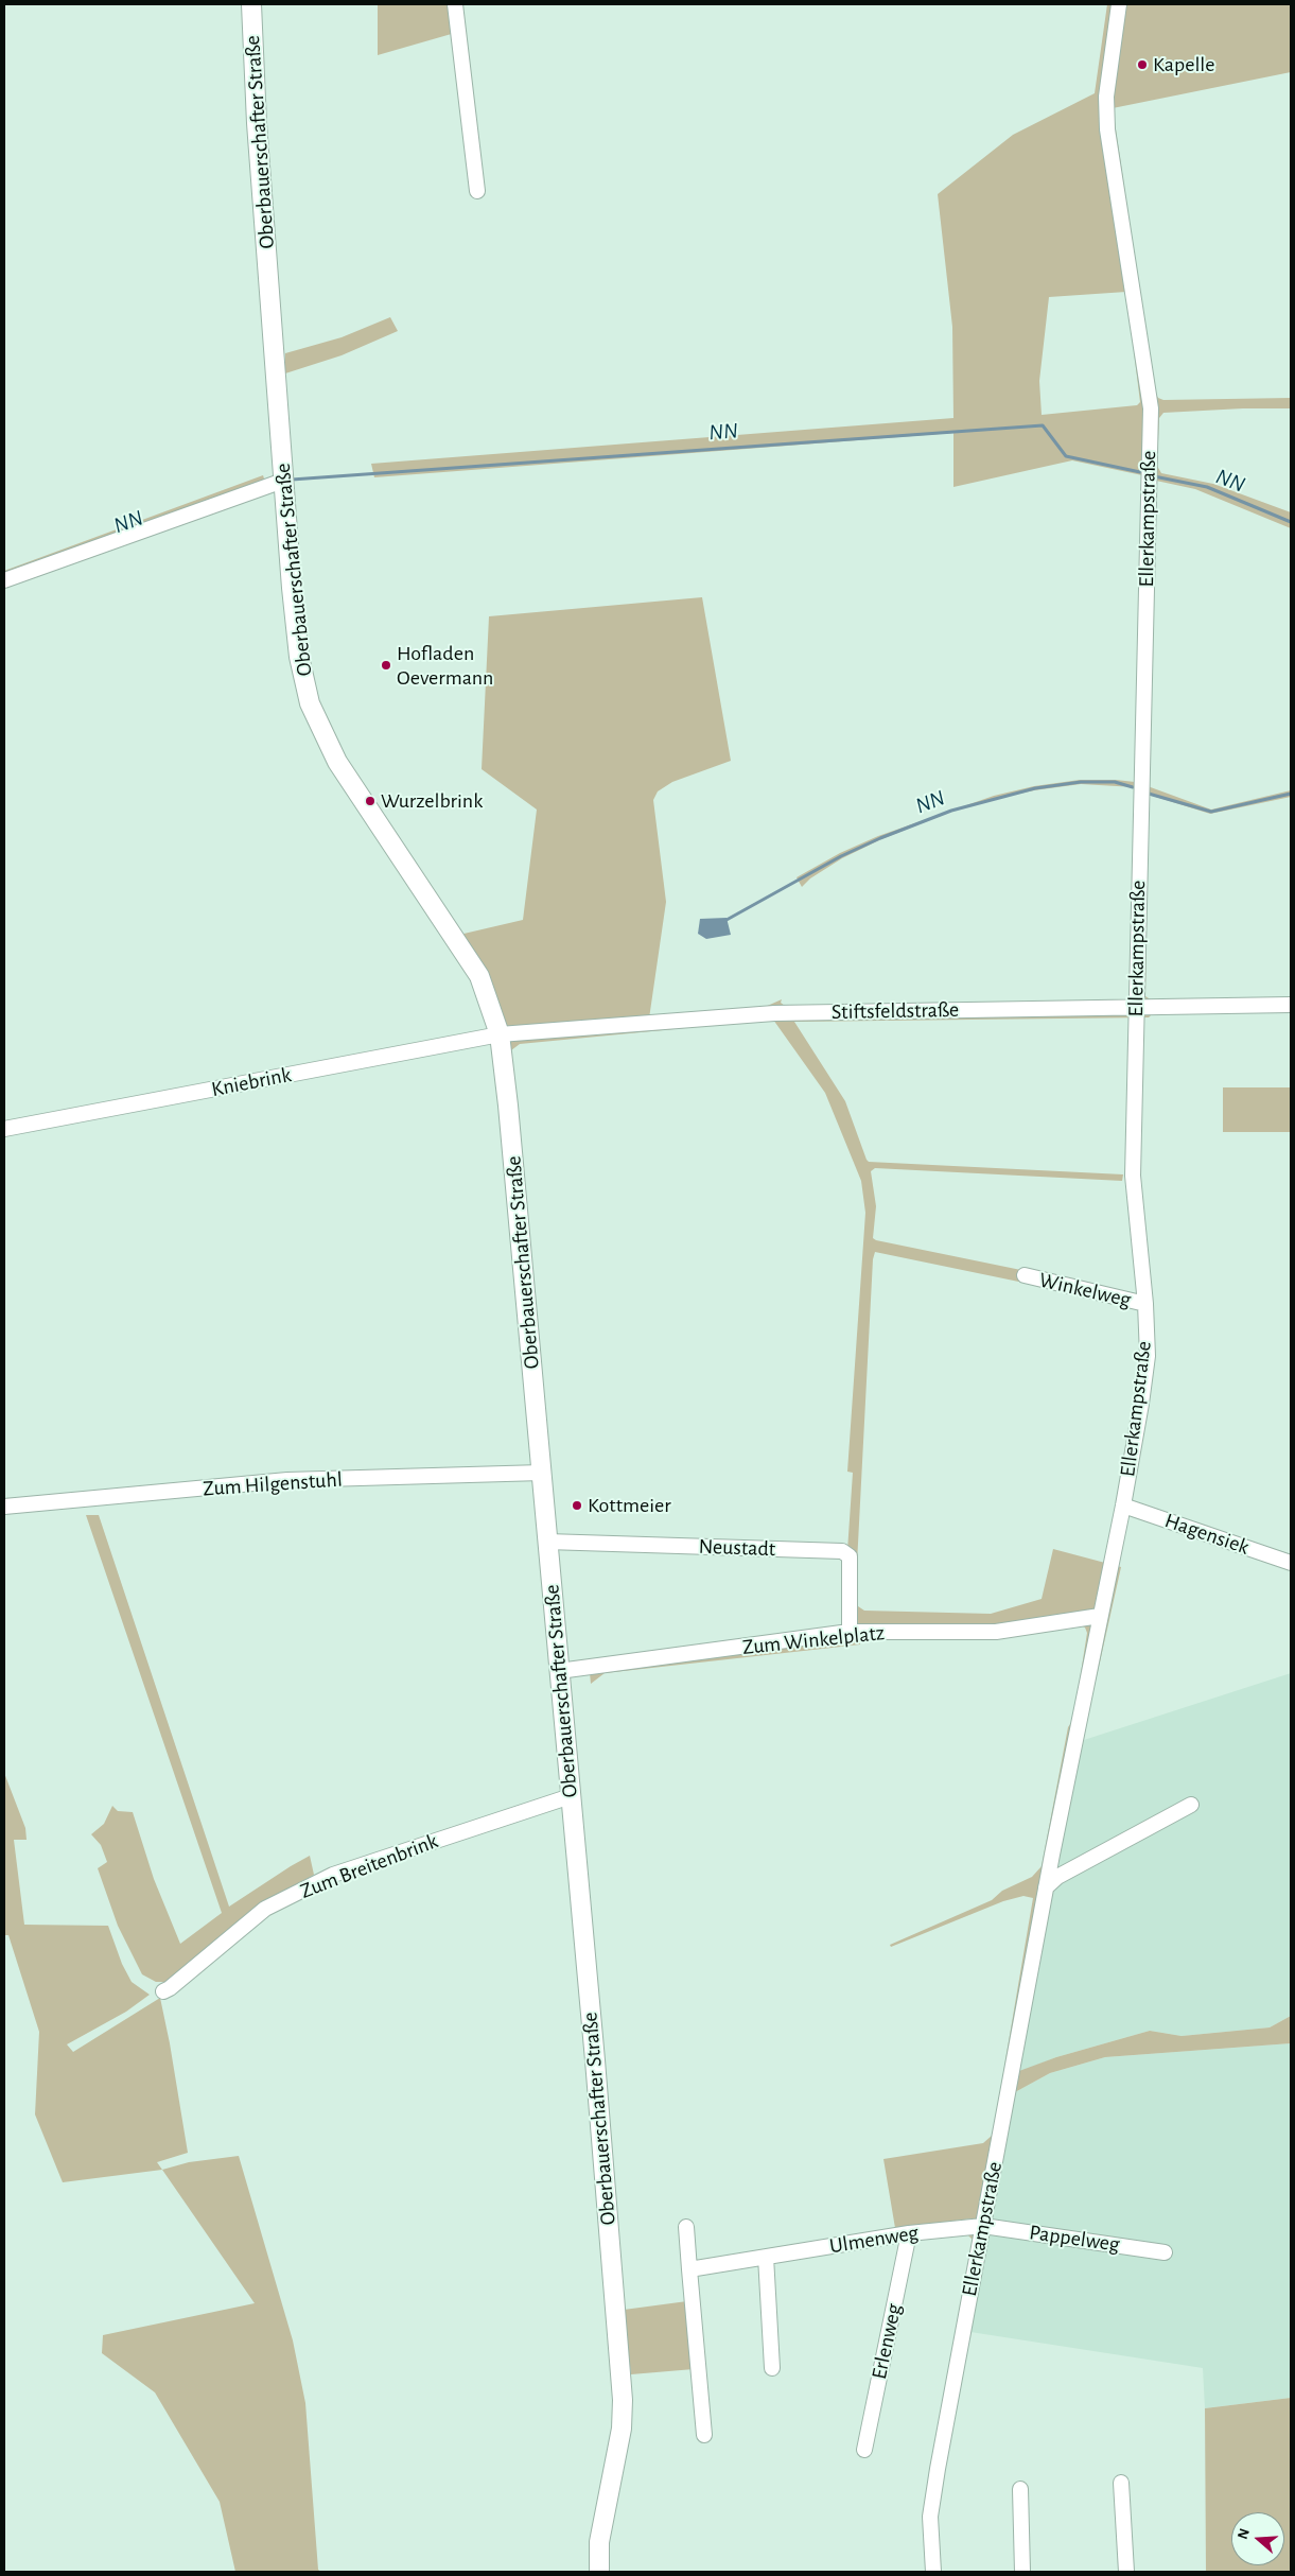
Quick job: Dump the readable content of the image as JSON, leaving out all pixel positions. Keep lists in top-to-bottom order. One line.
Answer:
{"streets":{"main road":["Oberbauerschafter Straße"],"street":["Ellerkampstraße","Stiftsfeldstraße","Kniebrink","Winkelweg","Zum Hilgenstuhl","Hagensiek","Neustadt","Zum Winkelplatz","Zum Breitenbrink","Pappelweg","Ulmenweg","Erlenweg"]},"crossings":[["Oberbauerschafter Straße","Stiftsfeldstraße"],["Oberbauerschafter Straße","Kniebrink"],["Oberbauerschafter Straße","Zum Hilgenstuhl"],["Oberbauerschafter Straße","Neustadt"],["Oberbauerschafter Straße","Zum Winkelplatz"],["Oberbauerschafter Straße","Zum Breitenbrink"],["Ellerkampstraße","Stiftsfeldstraße"],["Ellerkampstraße","Winkelweg"],["Ellerkampstraße","Hagensiek"],["Ellerkampstraße","Zum Winkelplatz"],["Ellerkampstraße","Pappelweg"],["Ellerkampstraße","Ulmenweg"],["Stiftsfeldstraße","Kniebrink"],["Neustadt","Zum Winkelplatz"],["Pappelweg","Ulmenweg"],["Ulmenweg","Erlenweg"]],"water":["NN"],"places":["Kapelle","Hofladen Oevermann","Wurzelbrink","Kottmeier"],"north":"left"}
